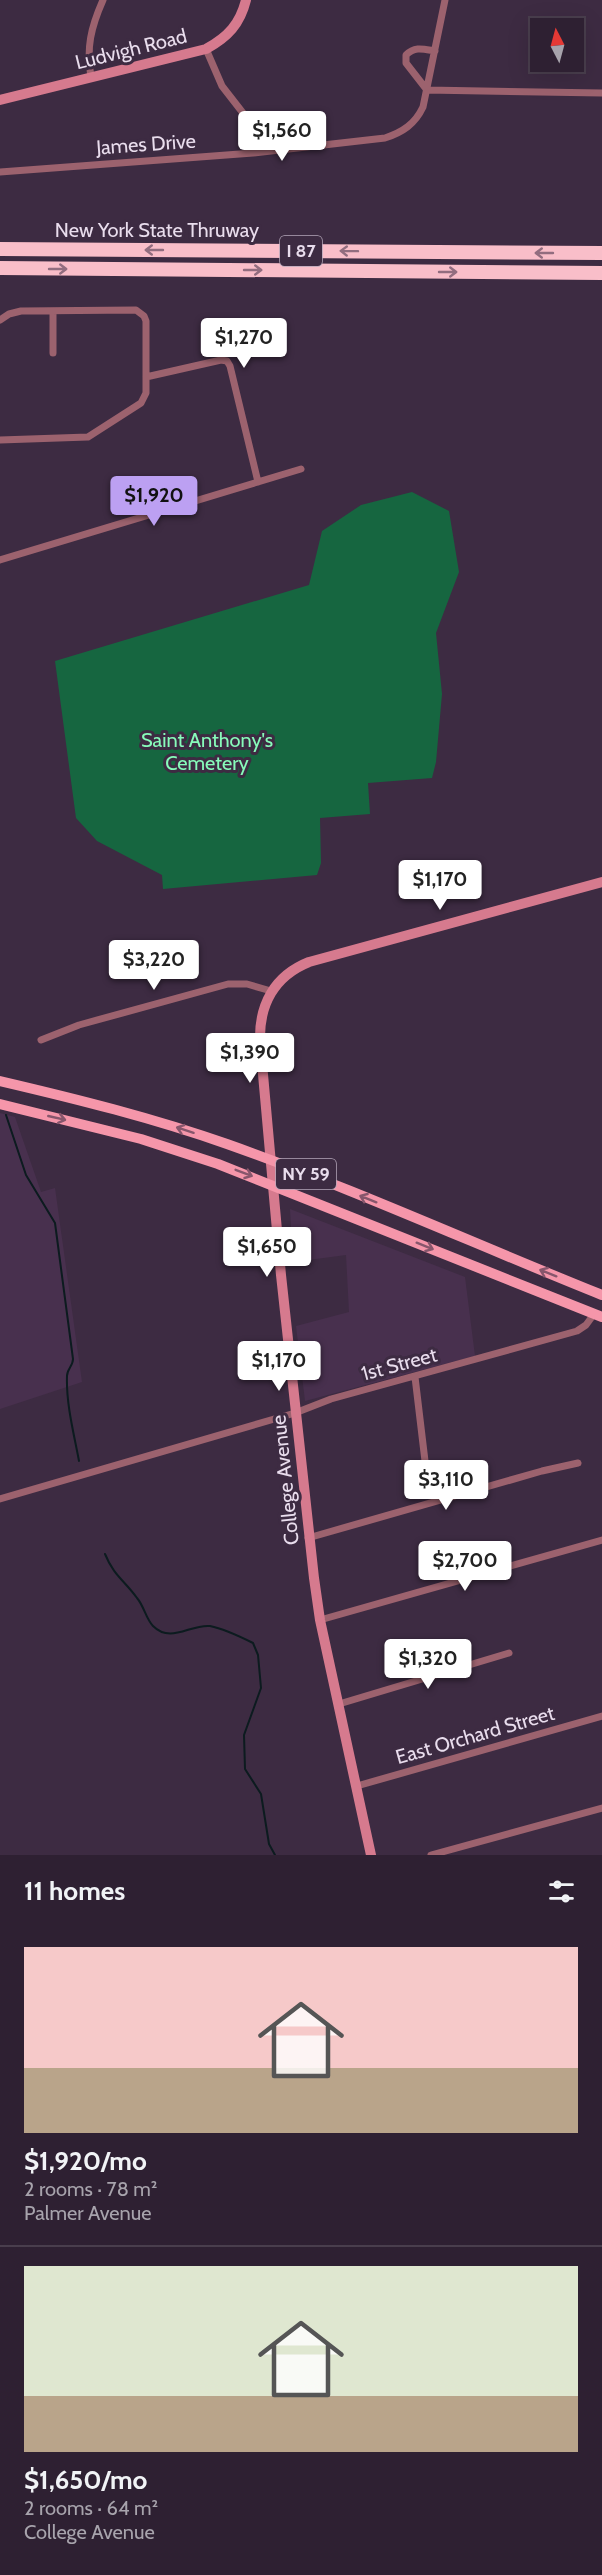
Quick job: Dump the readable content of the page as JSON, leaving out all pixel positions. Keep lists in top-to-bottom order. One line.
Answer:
{"streets":{"highway":["New York State Thruway","I 87"],"main road":["NY 59"],"street":["Ludvigh Road","James Drive","1st Street","College Avenue","East Orchard Street"]},"crossings":[["NY 59","1st Street"],["NY 59","College Avenue"],["1st Street","College Avenue"],["College Avenue","East Orchard Street"]],"parks":["Saint Anthony's Cemetery"],"north":"top","page":{"price":["$1,560","$1,270","$1,920","$1,170","$3,220","$1,390","$1,650","$1,170","$3,110","$2,700","$1,320"],"heading":"11 homes","list":[{"name":"$1,920/mo","note":"2 rooms · 78 m² · Palmer Avenue"},{"name":"$1,650/mo","note":"2 rooms · 64 m² · College Avenue"}]}}
